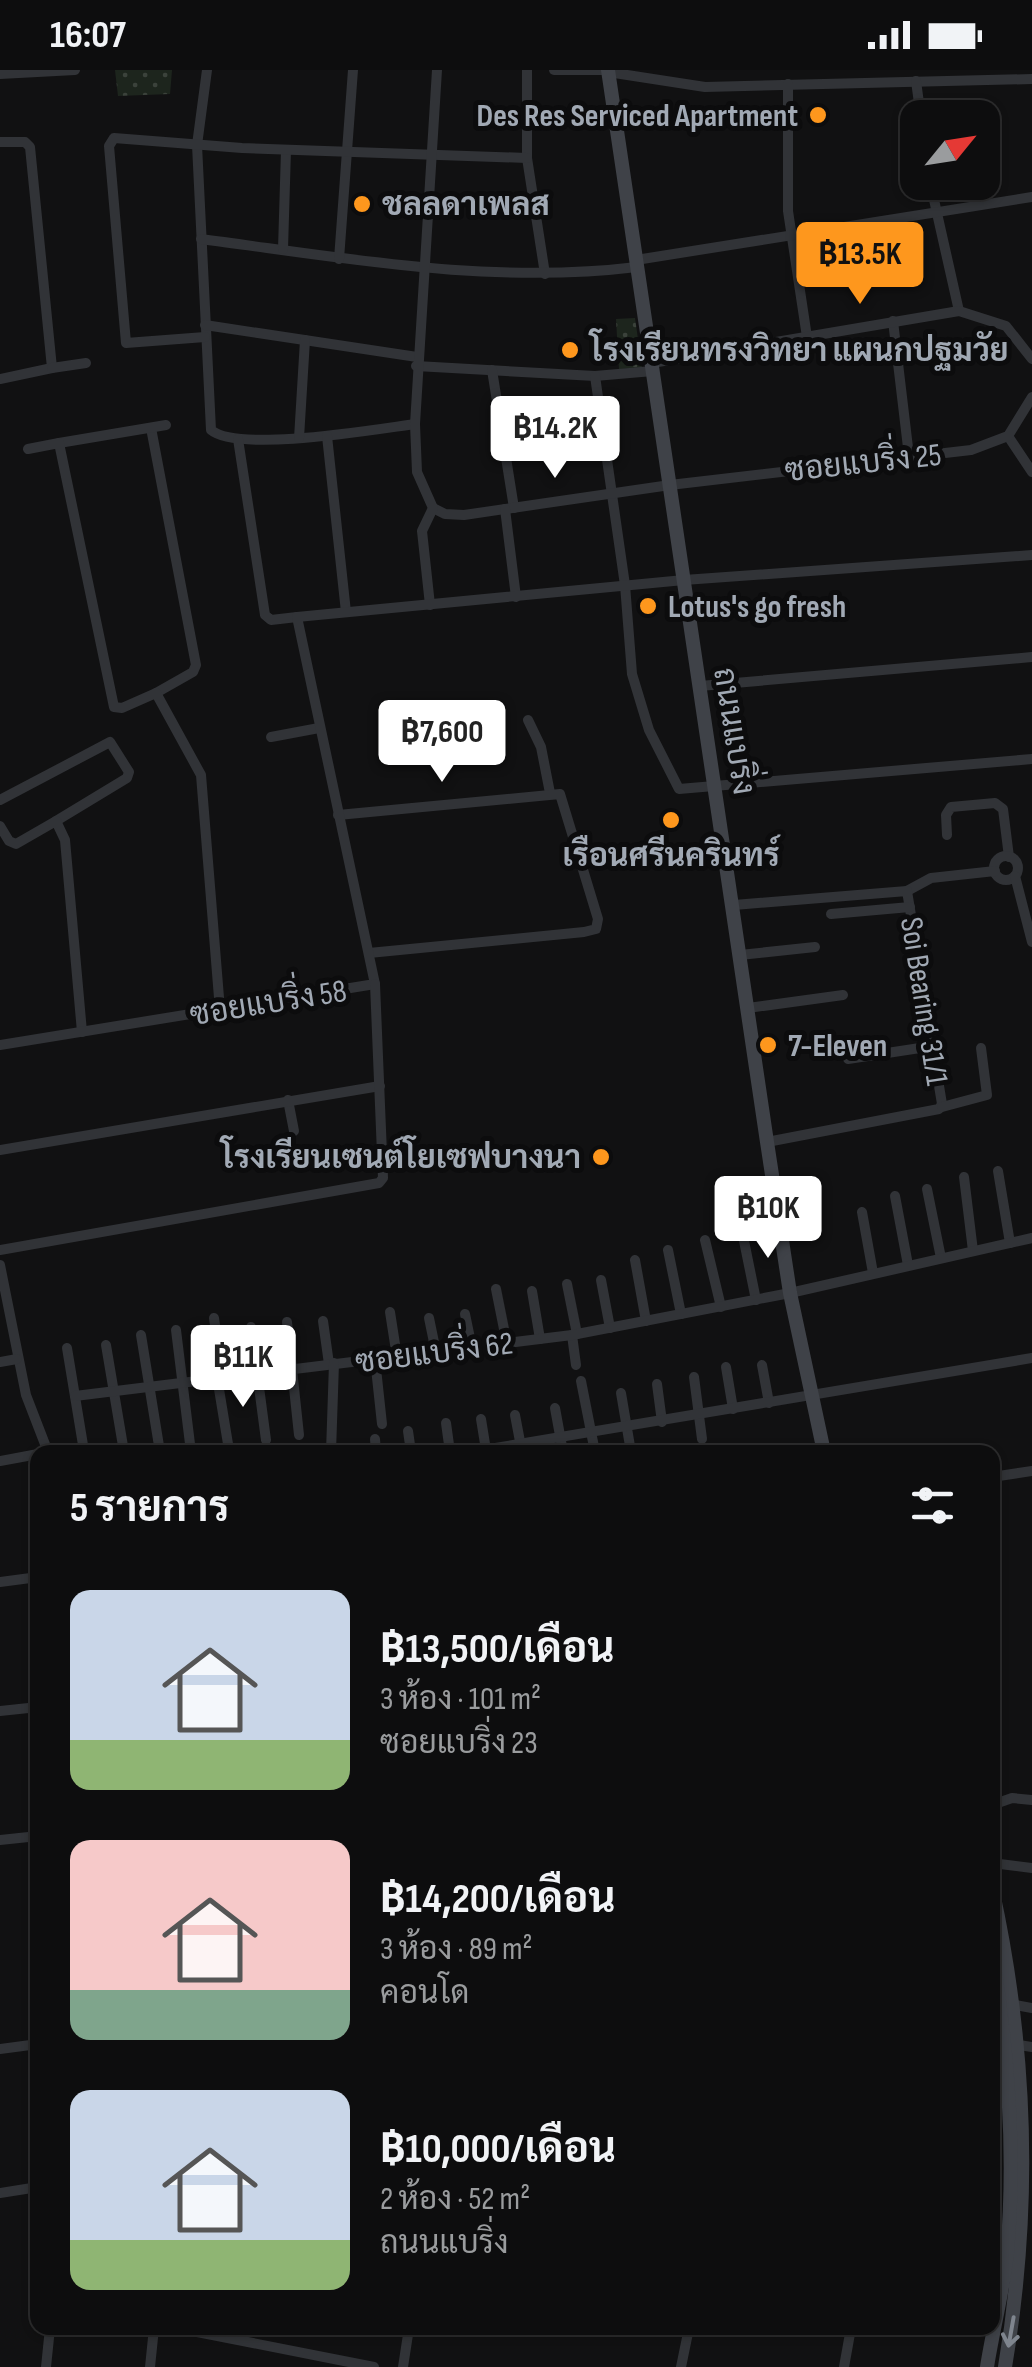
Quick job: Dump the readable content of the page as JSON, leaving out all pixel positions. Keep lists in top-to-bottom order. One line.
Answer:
{"streets":{"main road":["ถนนแบริ่ง"],"street":["ซอยแบริ่ง 25","Soi Bearing 31/1","ซอยแบริ่ง 58","ซอยแบริ่ง 62"]},"crossings":[["ซอยแบริ่ง 25","ถนนแบริ่ง"],["ถนนแบริ่ง","Soi Bearing 31/1"],["ถนนแบริ่ง","ซอยแบริ่ง 62"]],"places":["Des Res Serviced Apartment","ชลลดาเพลส","โรงเรียนทรงวิทยา แผนกปฐมวัย","Lotus's go fresh","เรือนศรีนครินทร์","7-Eleven","โรงเรียนเซนต์โยเซฟบางนา"],"north":"top right","page":{"status":"16:07","price":["฿13.5K","฿14.2K","฿7,600","฿10K","฿11K"],"heading":"5 รายการ","list":[{"name":"฿13,500/เดือน","note":"3 ห้อง · 101 m² · ซอยแบริ่ง 23"},{"name":"฿14,200/เดือน","note":"3 ห้อง · 89 m² · คอนโด"},{"name":"฿10,000/เดือน","note":"2 ห้อง · 52 m² · ถนนแบริ่ง"}]}}
